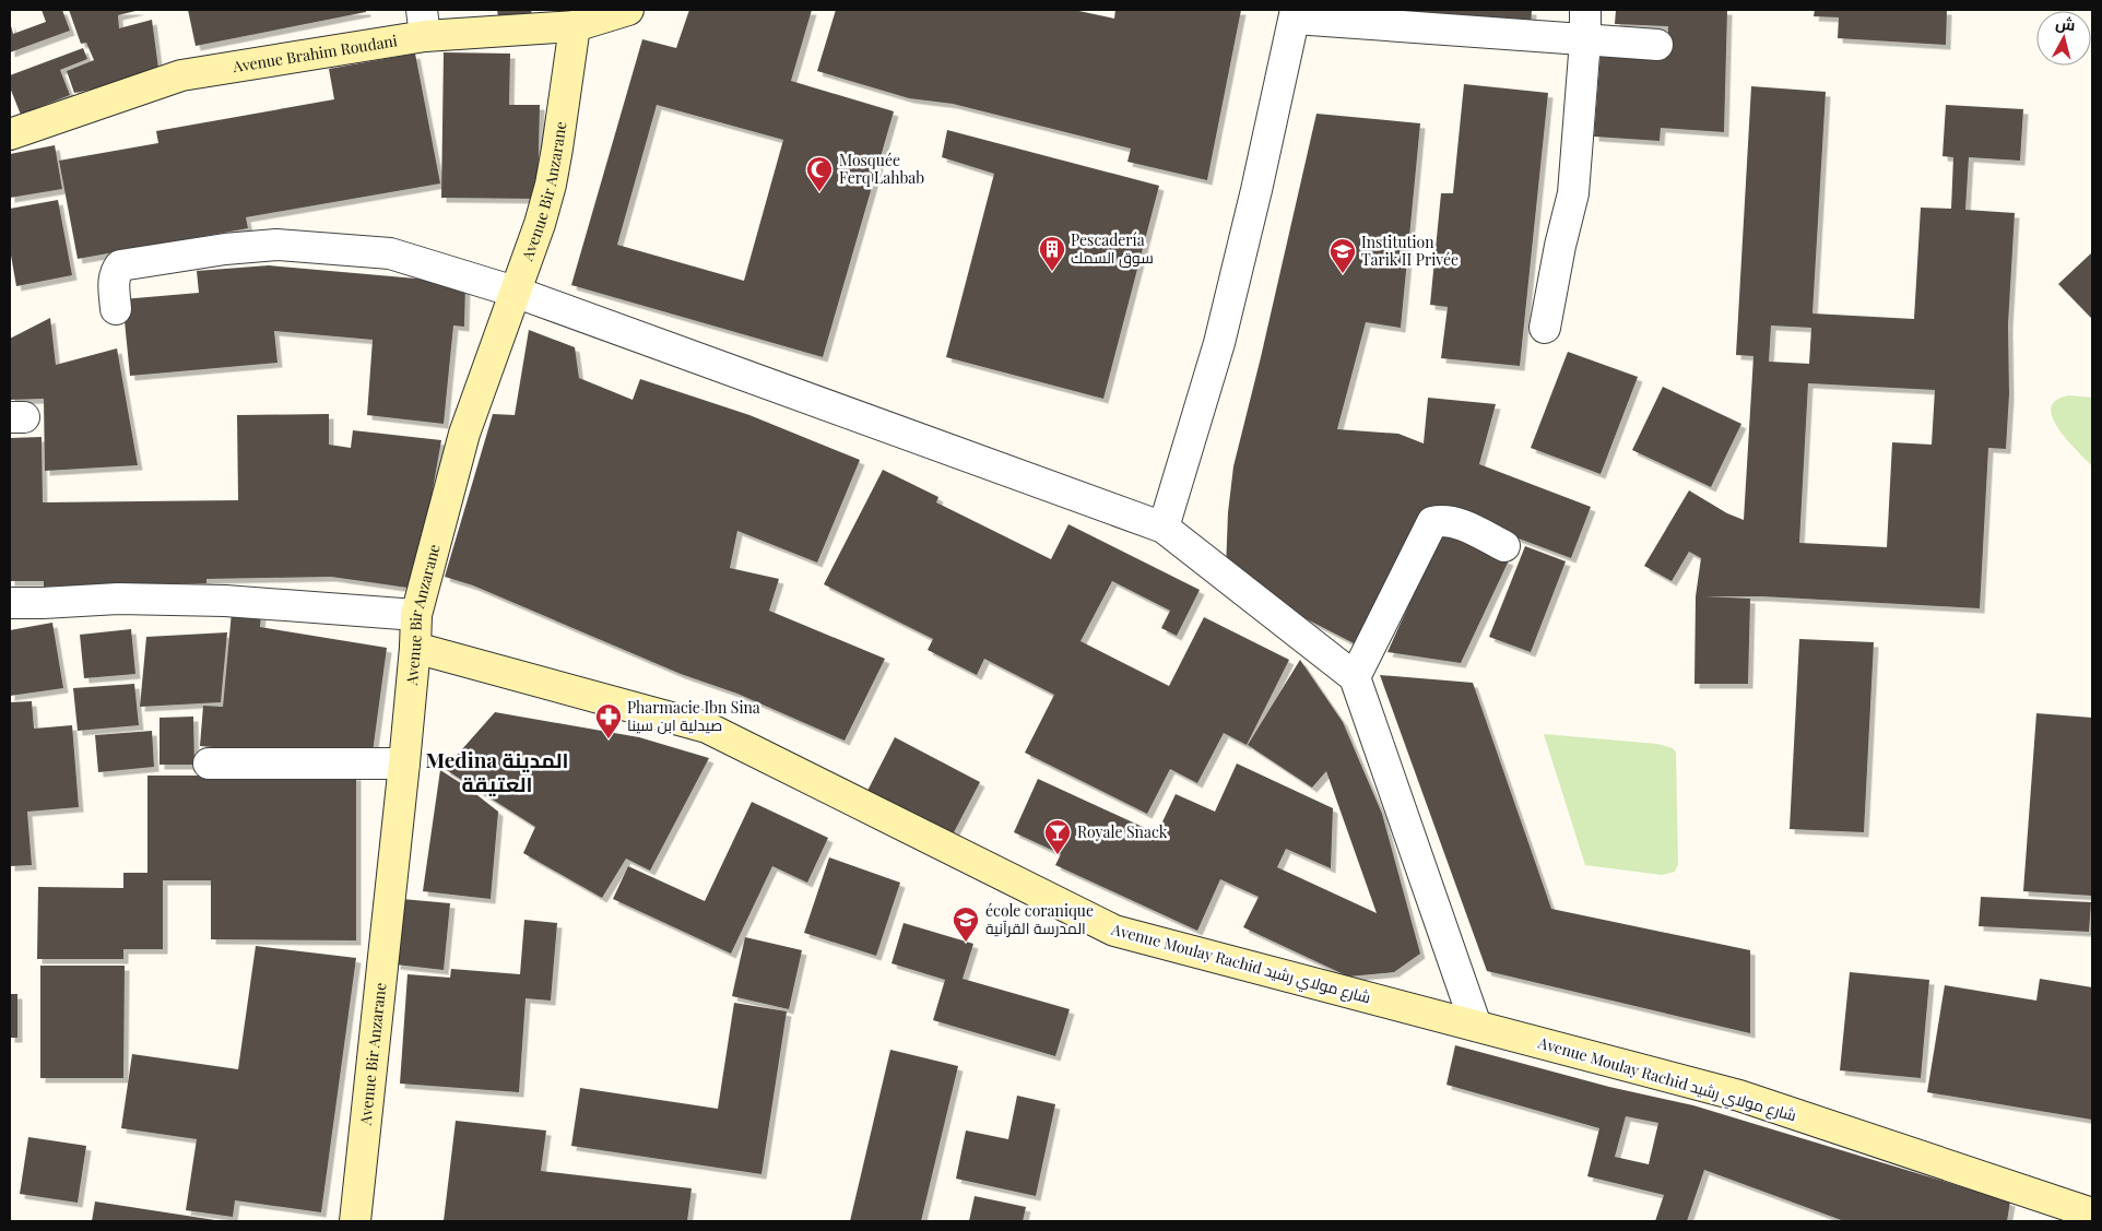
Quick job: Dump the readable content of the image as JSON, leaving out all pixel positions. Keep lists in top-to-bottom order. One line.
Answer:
{"streets":{"street":["Avenue Brahim Roudani","Avenue Bir Anzarane","Avenue Moulay Rachid شارع مولاي رشيد"]},"crossings":[["Avenue Brahim Roudani","Avenue Bir Anzarane"],["Avenue Bir Anzarane","Avenue Moulay Rachid شارع مولاي رشيد"]],"districts":["Medina المدينة العتيقة"],"places":{"mosque":["Mosquée Ferq Lahbab"],"building":["Pescadería سوق السمك"],"school or university":["Institution Tarik II Privée","école coranique المدرسة القرآنية"],"pharmacy":["Pharmacie Ibn Sina صيدلية ابن سينا"],"bar":["Royale Snack"]},"north":"top"}
